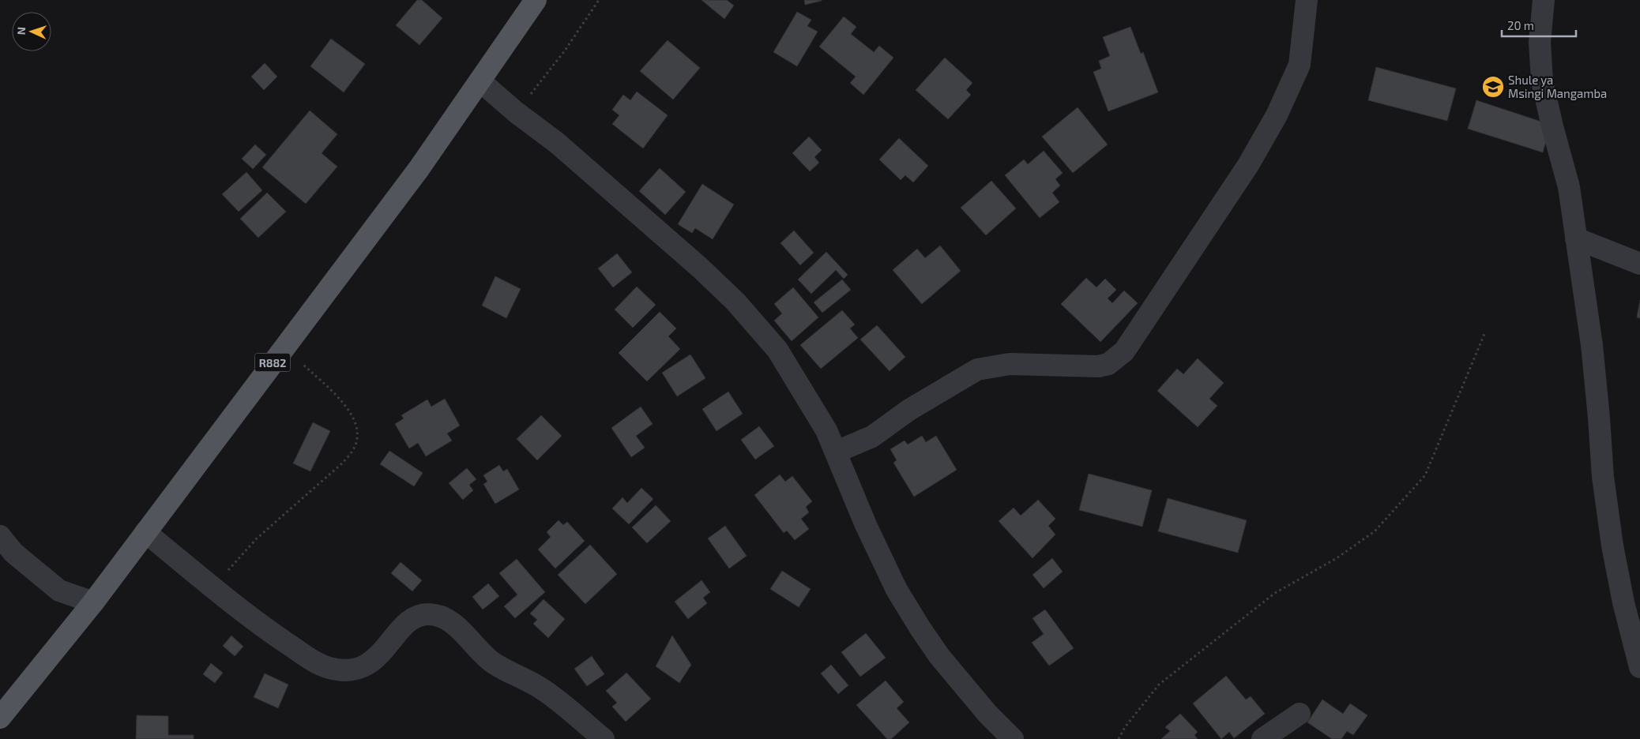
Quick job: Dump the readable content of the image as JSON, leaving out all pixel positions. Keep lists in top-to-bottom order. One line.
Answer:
{"streets":{"main road":["R882"]},"places":{"school or university":["Shule ya Msingi Mangamba"]},"scale_bar":"20 m","north":"left"}
